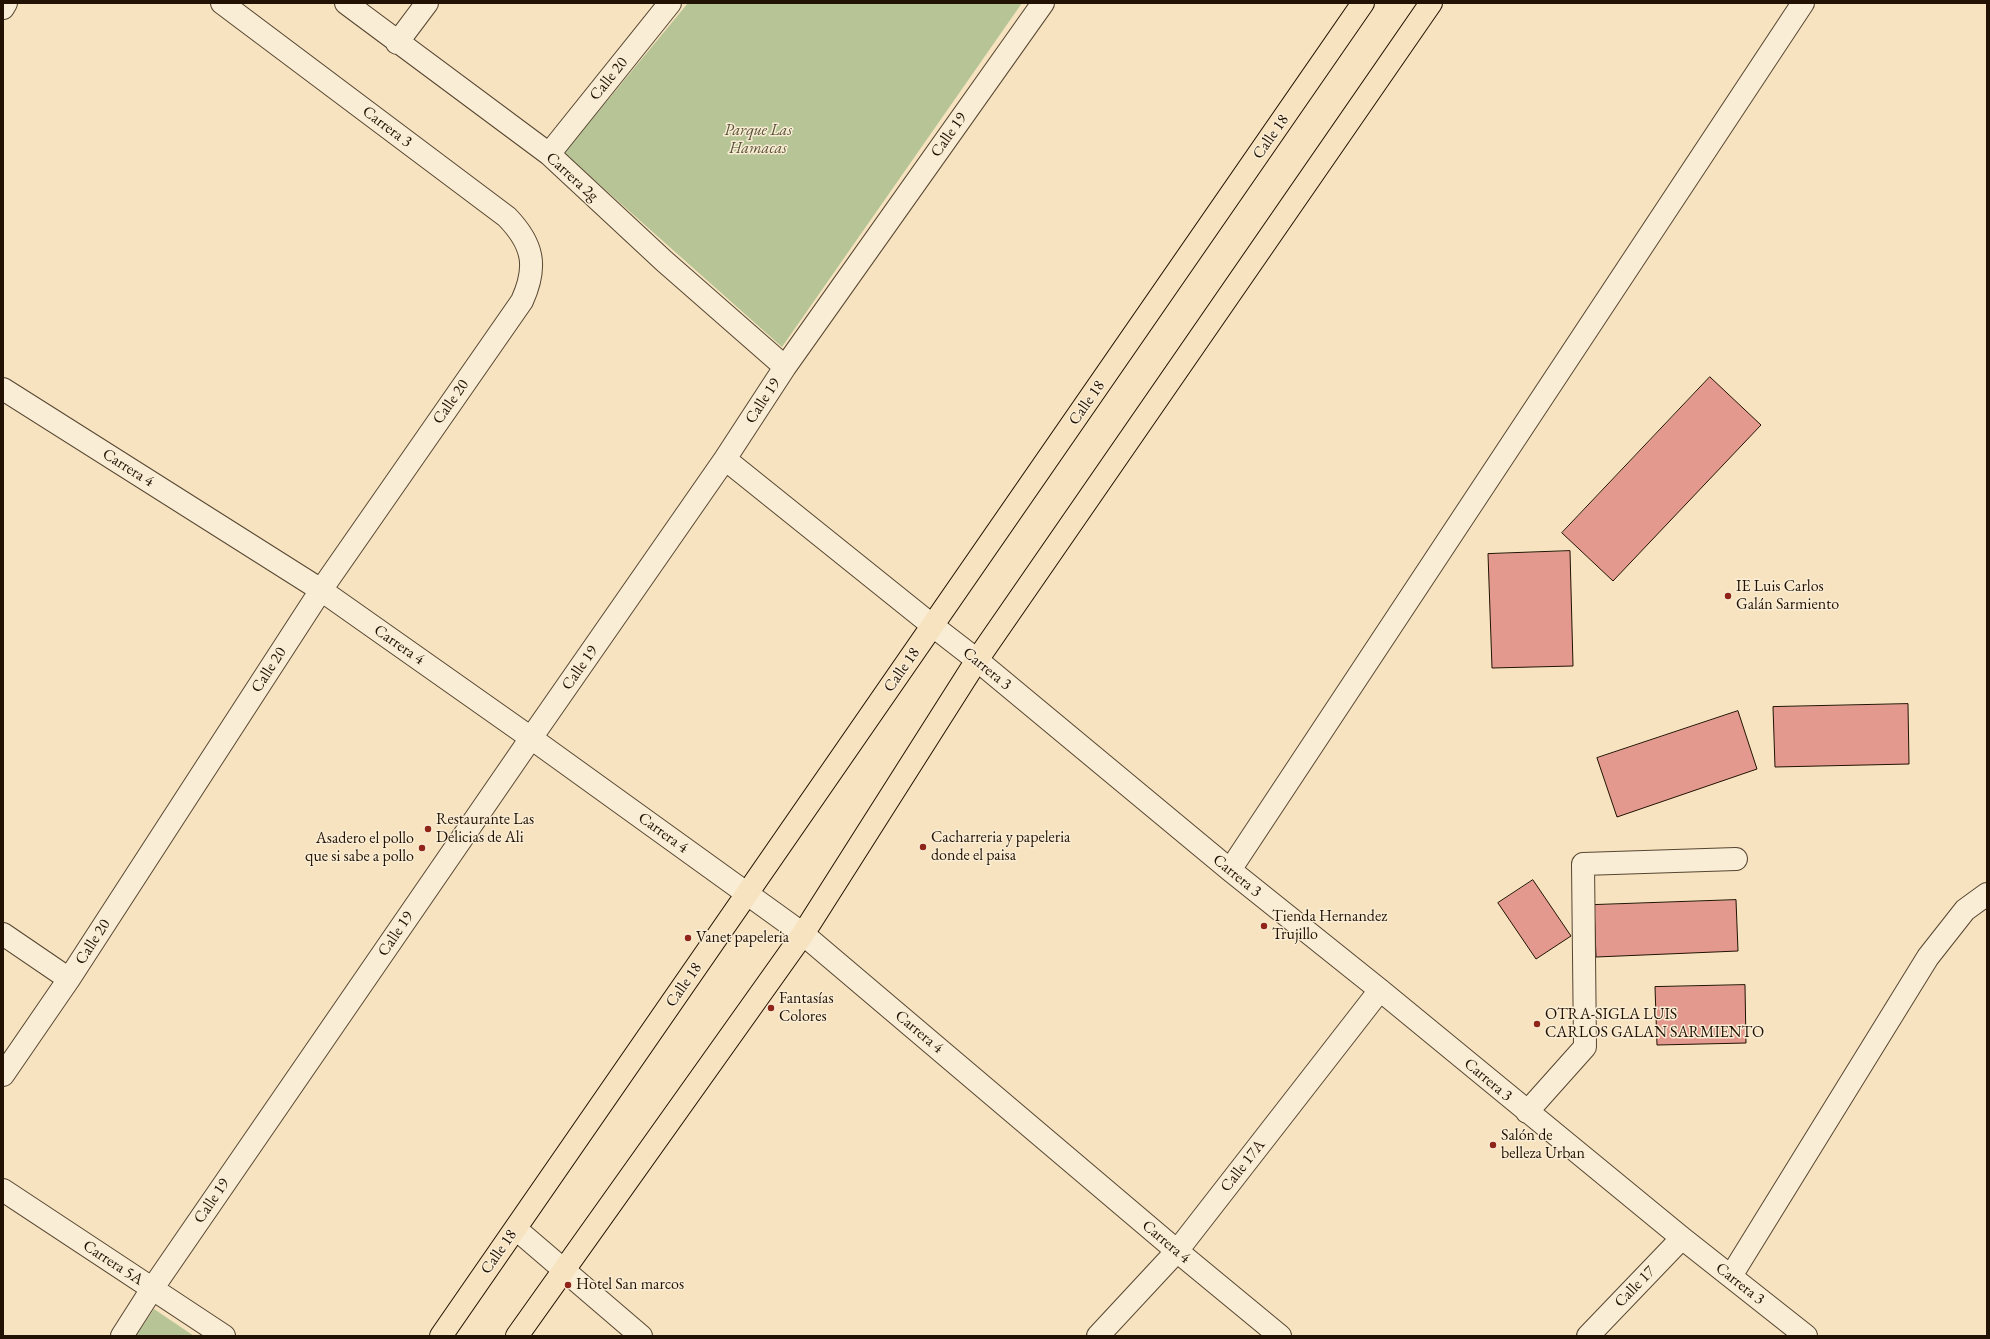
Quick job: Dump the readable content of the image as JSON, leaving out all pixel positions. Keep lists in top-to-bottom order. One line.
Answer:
{"streets":{"main road":["Calle 18"],"street":["Calle 20","Carrera 3","Calle 19","Carrera 2g","Carrera 4","Calle 17A","Carrera 5A","Calle 17"]},"crossings":[["Calle 20","Carrera 3"],["Calle 20","Carrera 2g"],["Calle 20","Carrera 4"],["Carrera 3","Calle 19"],["Carrera 3","Calle 18"],["Carrera 3","Calle 17A"],["Carrera 3","Calle 17"],["Calle 19","Carrera 2g"],["Calle 19","Carrera 4"],["Calle 19","Carrera 5A"],["Calle 18","Carrera 4"],["Carrera 4","Calle 17A"]],"parks":["Parque Las Hamacas"],"places":["IE Luis Carlos Galán Sarmiento","Restaurante Las Delicias de Ali","Cacharreria y papeleria donde el paisa","Asadero el pollo que si sabe a pollo","Tienda Hernandez Trujillo","Vanet papeleria","Fantasías Colores","OTRA-SIGLA LUIS CARLOS GALAN SARMIENTO","Salón de belleza Urban","Hotel San marcos"]}
